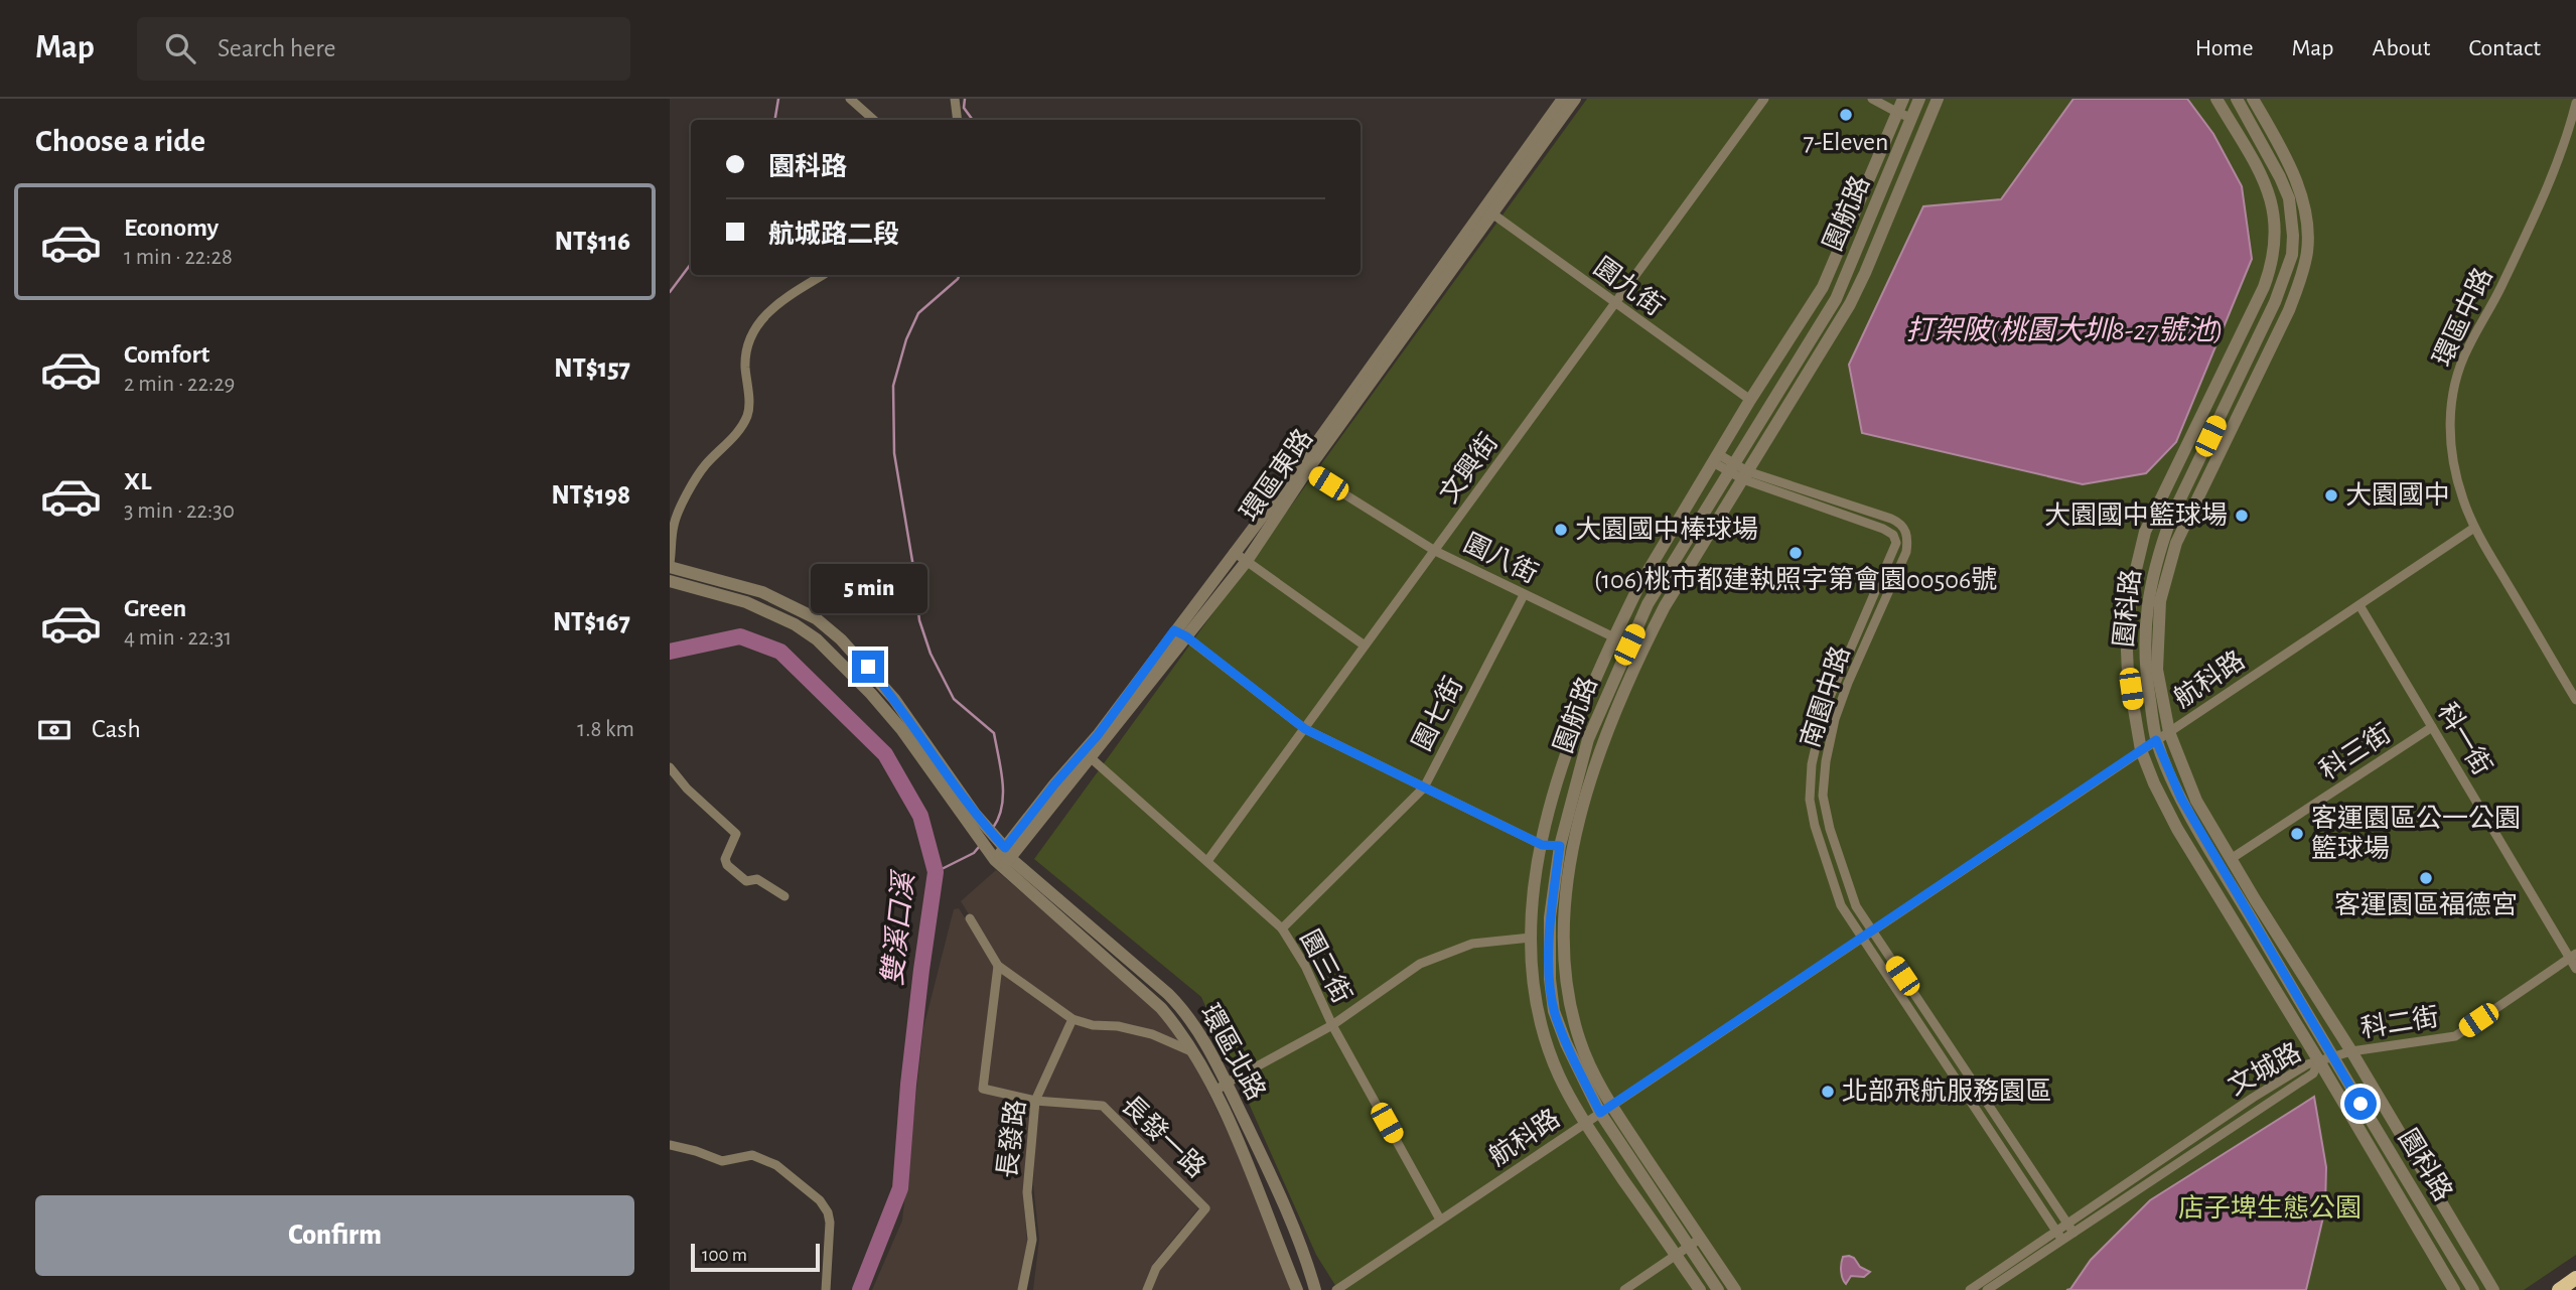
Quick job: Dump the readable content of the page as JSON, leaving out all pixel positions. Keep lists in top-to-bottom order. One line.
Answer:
{"streets":{"street":["園航路","園九街","環區中路","文興街","環區東路","園八街","園科路","航科路","南園中路","園七街","科一街","科三街","園三街","科二街","環區北路","文城路","長發一路","長發路"]},"crossings":[["園航路","航科路"],["園航路","南園中路"],["園九街","文興街"],["園九街","環區東路"],["環區中路","航科路"],["文興街","園八街"],["文興街","園三街"],["環區東路","園八街"],["環區東路","園三街"],["環區東路","環區北路"],["園八街","園七街"],["園科路","航科路"],["園科路","科二街"],["園科路","文城路"],["航科路","南園中路"],["航科路","科一街"],["航科路","園三街"],["南園中路","文城路"],["園七街","園三街"],["科一街","科三街"],["科一街","科二街"],["科二街","文城路"],["長發一路","長發路"]],"water":["打架陂(桃園大圳8-27號池)","雙溪口溪"],"parks":["店子埤生態公園"],"places":["7-Eleven","大園國中","大園國中籃球場","大園國中棒球場","(106)桃市都建執照字第會園00506號","客運園區公一公園 籃球場","客運園區福德宮","北部飛航服務園區"],"scale_bar":"100 m","page":{"header":"Map","search":"Search here","nav":["Home","Map","About","Contact"],"heading":"Choose a ride","banner":["園科路","航城路二段"],"list":[{"name":"Economy","note":"1 min · 22:28","value":"NT$116"},{"name":"Comfort","note":"2 min · 22:29","value":"NT$157"},{"name":"XL","note":"3 min · 22:30","value":"NT$198"},{"name":"Green","note":"4 min · 22:31","value":"NT$167"}],"bubble":"5 min","pay":["Cash","1.8 km"],"buttons":"Confirm","scale":"100 m"}}
